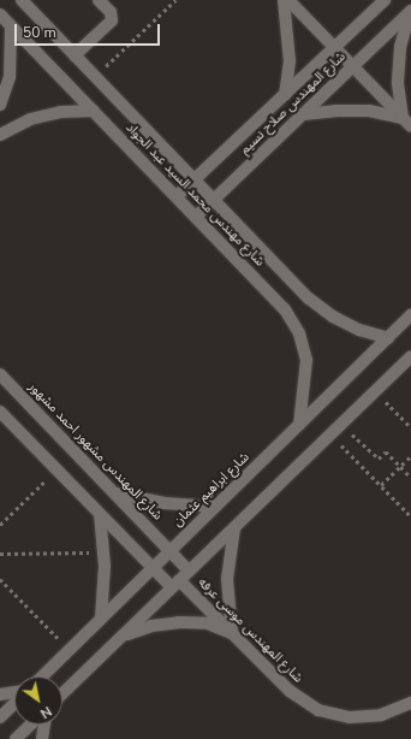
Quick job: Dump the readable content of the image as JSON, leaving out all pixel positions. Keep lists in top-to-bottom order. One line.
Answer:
{"streets":{"street":["شارع المهندس صلاح نسيم","شارع مهندس محمد السيد عبد الجواد","شارع المهندس مشهور احمد مشهور","شارع ابراهيم عثمان","شارع المهندس موسى عرفه"]},"crossings":[["شارع المهندس صلاح نسيم","شارع مهندس محمد السيد عبد الجواد"],["شارع مهندس محمد السيد عبد الجواد","شارع ابراهيم عثمان"],["شارع المهندس مشهور احمد مشهور","شارع ابراهيم عثمان"]],"scale_bar":"50 m","north":"bottom right"}
